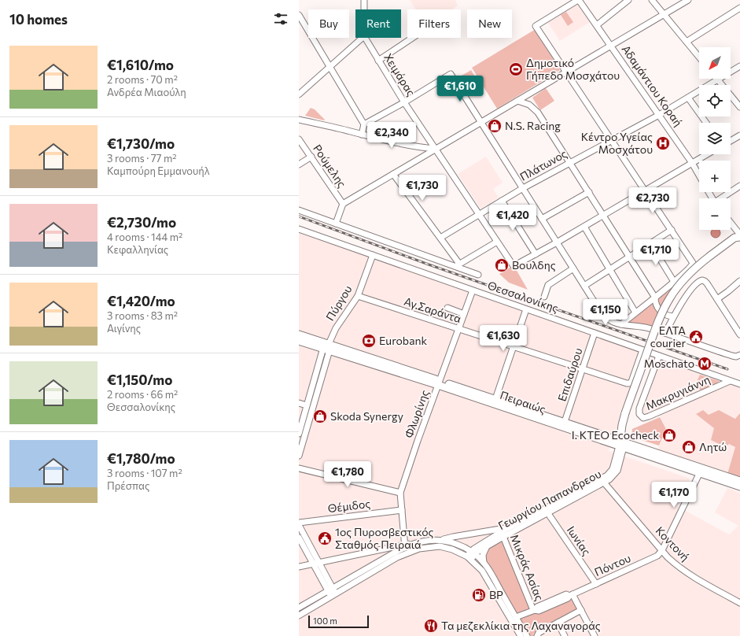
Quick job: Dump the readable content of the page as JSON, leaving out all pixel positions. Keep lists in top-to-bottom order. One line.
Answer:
{"streets":{"main road":["Πειραιώς"],"street":["Χειμάρας","Αδαμάντιου Κοραή","Πλάτωνος","Ρούμελης","Θεσσαλονίκης","Πύργου","Αγ.Σαράντα","Επιδαύρου","Μακρυγιάννη","Φλωρίνης","Γεωργίου Παπανδρεου","Θέμιδος","Ιωνίας","Κοντονή","Πόντου","Μικράς Ασίας"]},"crossings":[["Χειμάρας","Πλάτωνος"],["Αδαμάντιου Κοραή","Πλάτωνος"],["Θεσσαλονίκης","Πύργου"],["Θεσσαλονίκης","Αγ.Σαράντα"],["Θεσσαλονίκης","Επιδαύρου"],["Θεσσαλονίκης","Μακρυγιάννη"],["Θεσσαλονίκης","Φλωρίνης"],["Πύργου","Αγ.Σαράντα"],["Πύργου","Πειραιώς"],["Αγ.Σαράντα","Επιδαύρου"],["Αγ.Σαράντα","Φλωρίνης"],["Επιδαύρου","Πειραιώς"],["Πειραιώς","Φλωρίνης"],["Πειραιώς","Γεωργίου Παπανδρεου"],["Φλωρίνης","Θέμιδος"],["Γεωργίου Παπανδρεου","Ιωνίας"],["Γεωργίου Παπανδρεου","Κοντονή"],["Γεωργίου Παπανδρεου","Μικράς Ασίας"],["Ιωνίας","Πόντου"],["Κοντονή","Πόντου"],["Πόντου","Μικράς Ασίας"]],"places":{"sports":["Δημοτικό Γήπεδο Μοσχάτου"],"shop":["N.S. Racing","Βουλδης","Skoda Synergy","Ι. ΚΤΕΟ Ecocheck","Λητώ"],"hospital":["Κέντρο Υγείας Μοσχάτου"],"public building":["ΕΛΤΑ courier","1ος Πυροσβεστικός Σταθμός Πειραιά"],"bank":["Eurobank"],"metro station":["Moschato"],"fuel station":["BP"],"restaurant":["Τα μεζεκλίκια της Λαχαναγοράς"]},"scale_bar":"100 m","north":"bottom left","page":{"heading":"10 homes","chip":["Buy","Rent","Filters","New"],"list":[{"name":"€1,610/mo","note":"2 rooms · 70 m² · Ανδρέα Μιαούλη"},{"name":"€1,730/mo","note":"3 rooms · 77 m² · Καμπούρη Εμμανουήλ"},{"name":"€2,730/mo","note":"4 rooms · 144 m² · Κεφαλληνίας"},{"name":"€1,420/mo","note":"3 rooms · 83 m² · Αιγίνης"},{"name":"€1,150/mo","note":"2 rooms · 66 m² · Θεσσαλονίκης"},{"name":"€1,780/mo","note":"3 rooms · 107 m² · Πρέσπας"}],"map_buttons":["+","−"],"price":["€1,610","€2,340","€1,730","€2,730","€1,420","€1,710","€1,150","€1,630","€1,780","€1,170"],"scale":"100 m"}}
